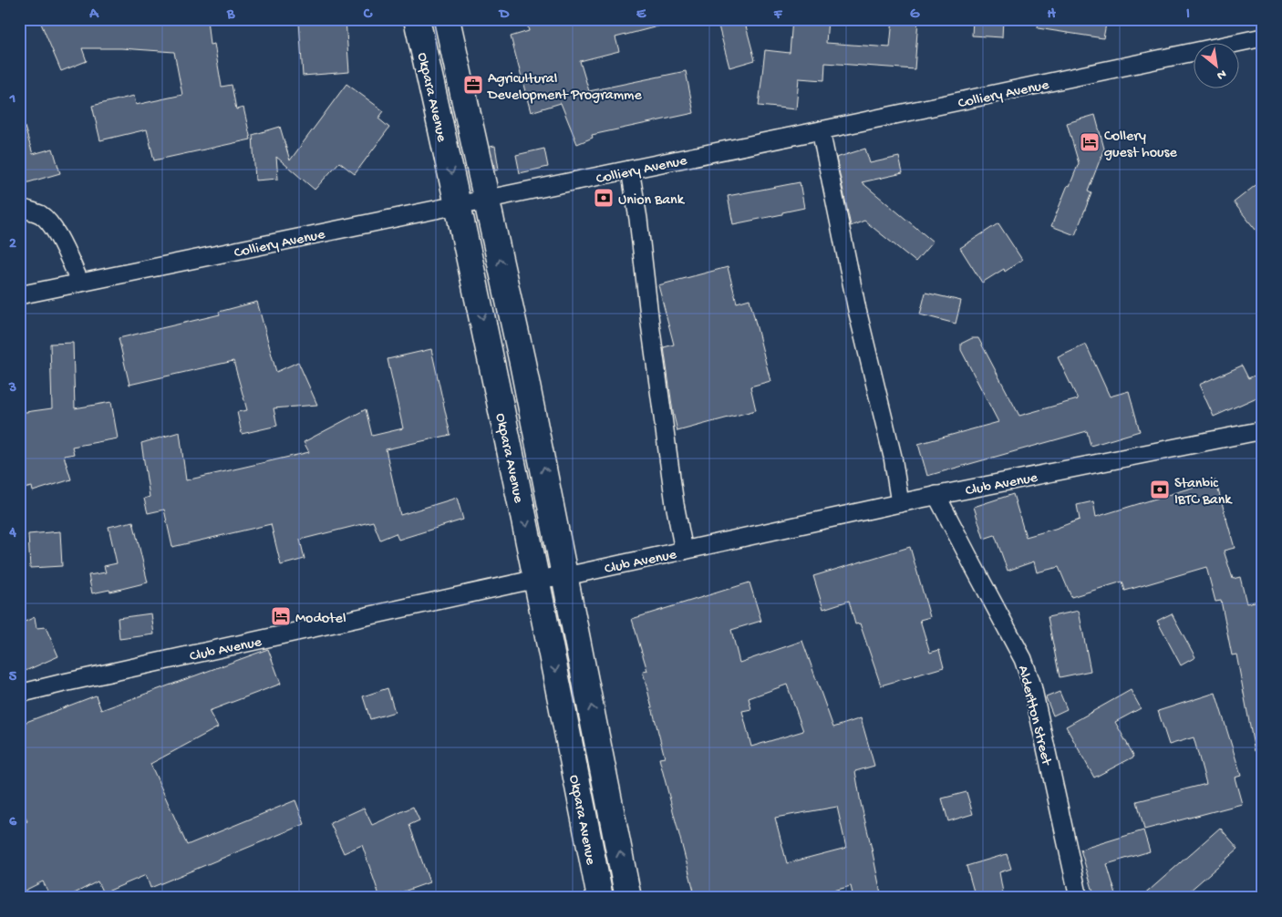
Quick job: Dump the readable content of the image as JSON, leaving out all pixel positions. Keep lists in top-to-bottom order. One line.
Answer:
{"streets":{"main road":["Okpara Avenue"],"street":["Colliery Avenue","Club Avenue","Aldertton Street"]},"crossings":[["Colliery Avenue","Okpara Avenue"],["Okpara Avenue","Club Avenue"],["Club Avenue","Aldertton Street"]],"places":{"office":["Agricultural Development Programme"],"hotel":["Collery guest house","Modotel"],"bank":["Union Bank","Stanbic IBTC Bank"]},"north":"bottom right","grid":{"columns":["A","B","C","D","E","F","G","H","I"],"rows":["1","2","3","4","5","6"]}}
